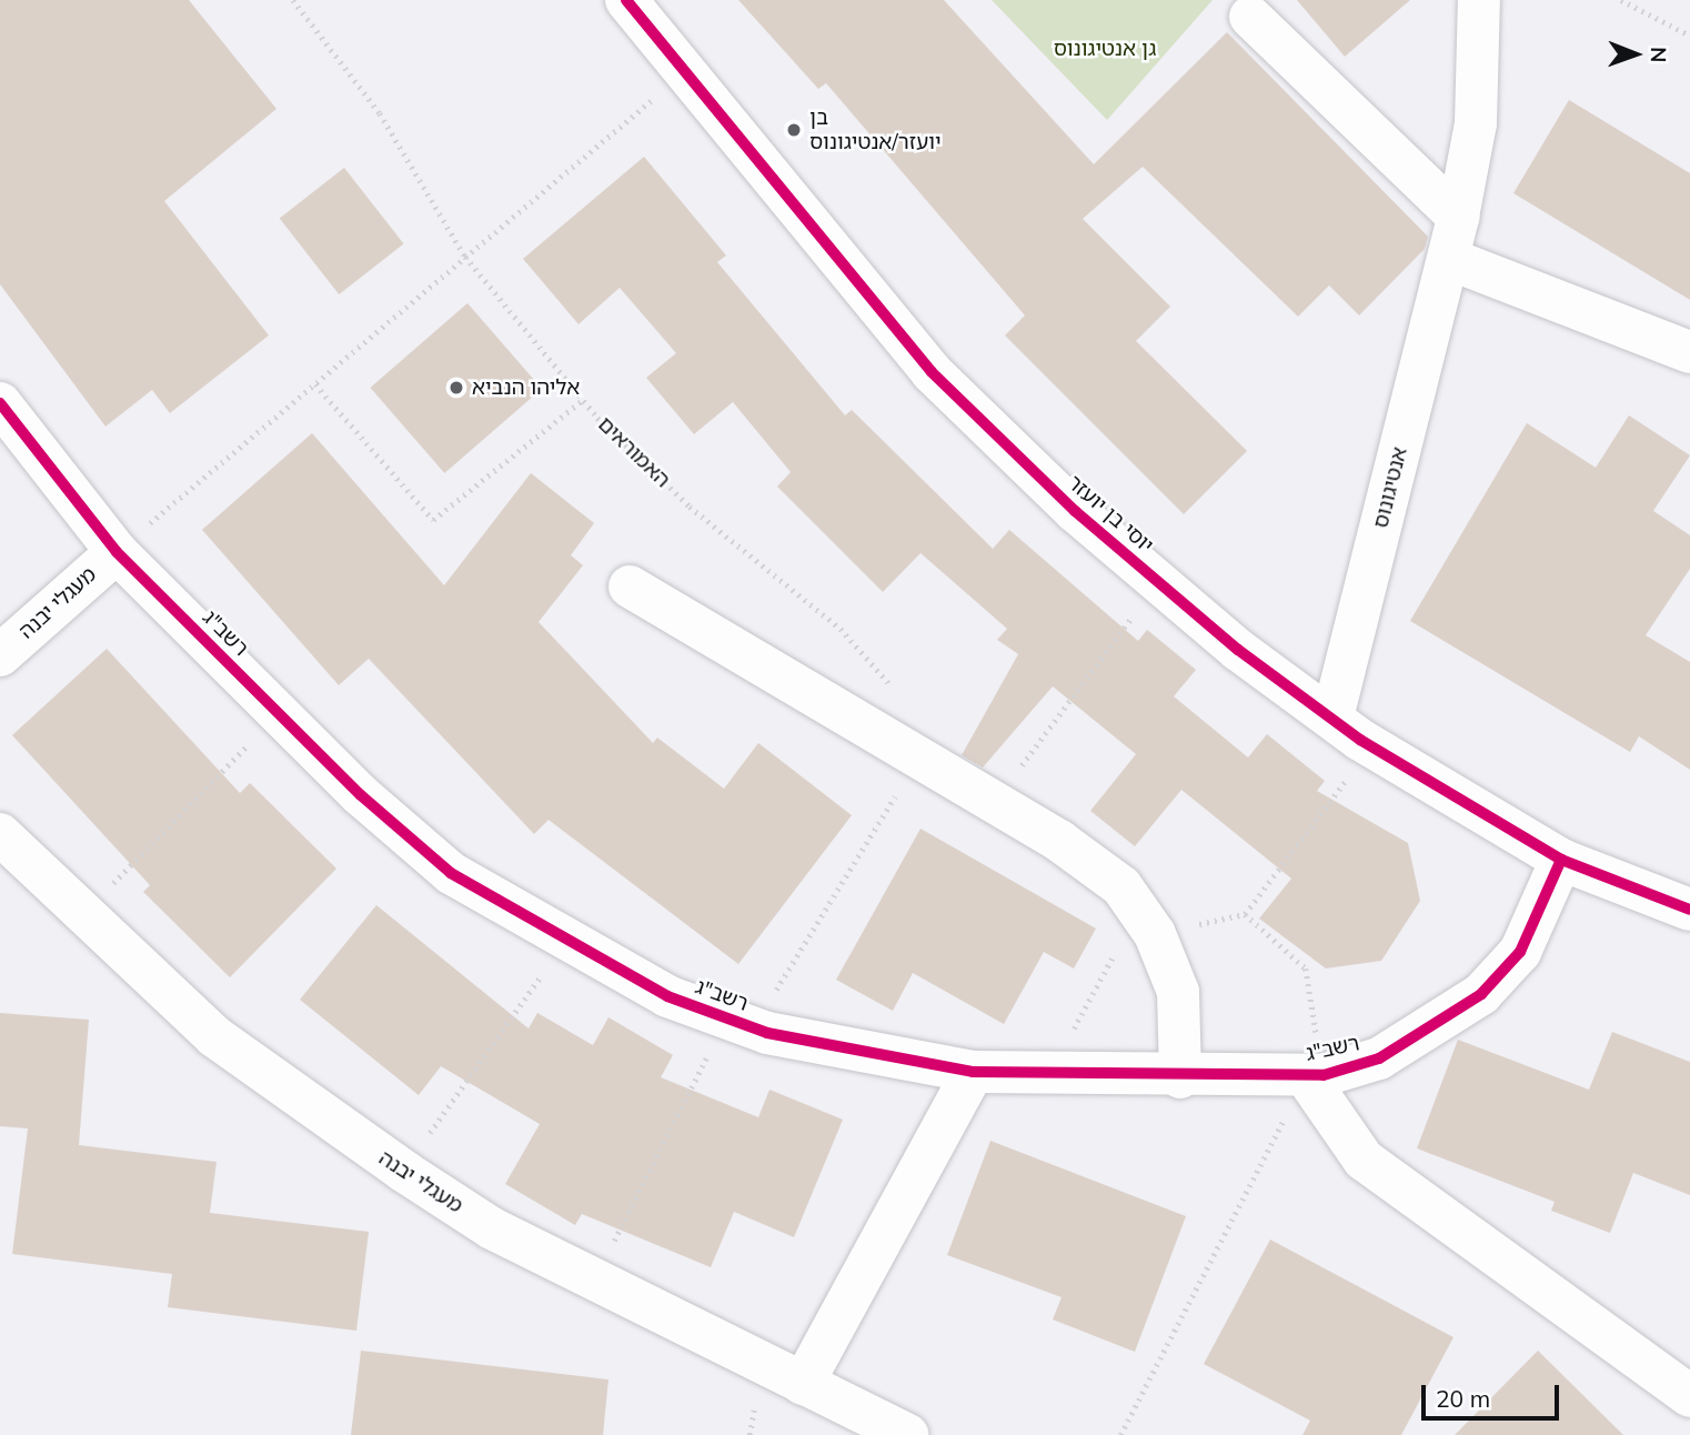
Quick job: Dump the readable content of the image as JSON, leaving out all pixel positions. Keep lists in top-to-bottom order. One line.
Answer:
{"streets":{"street":["אנטיגונוס","יוסי בן יועזר","מעגלי יבנה","רשב\"ג"],"path":["האמוראים"]},"crossings":[["אנטיגונוס","יוסי בן יועזר"],["יוסי בן יועזר","רשב\"ג"],["מעגלי יבנה","רשב\"ג"]],"parks":["גן אנטיגונוס"],"places":["בן יועזר/אנטיגונוס","אליהו הנביא"],"scale_bar":"20 m","north":"right"}
